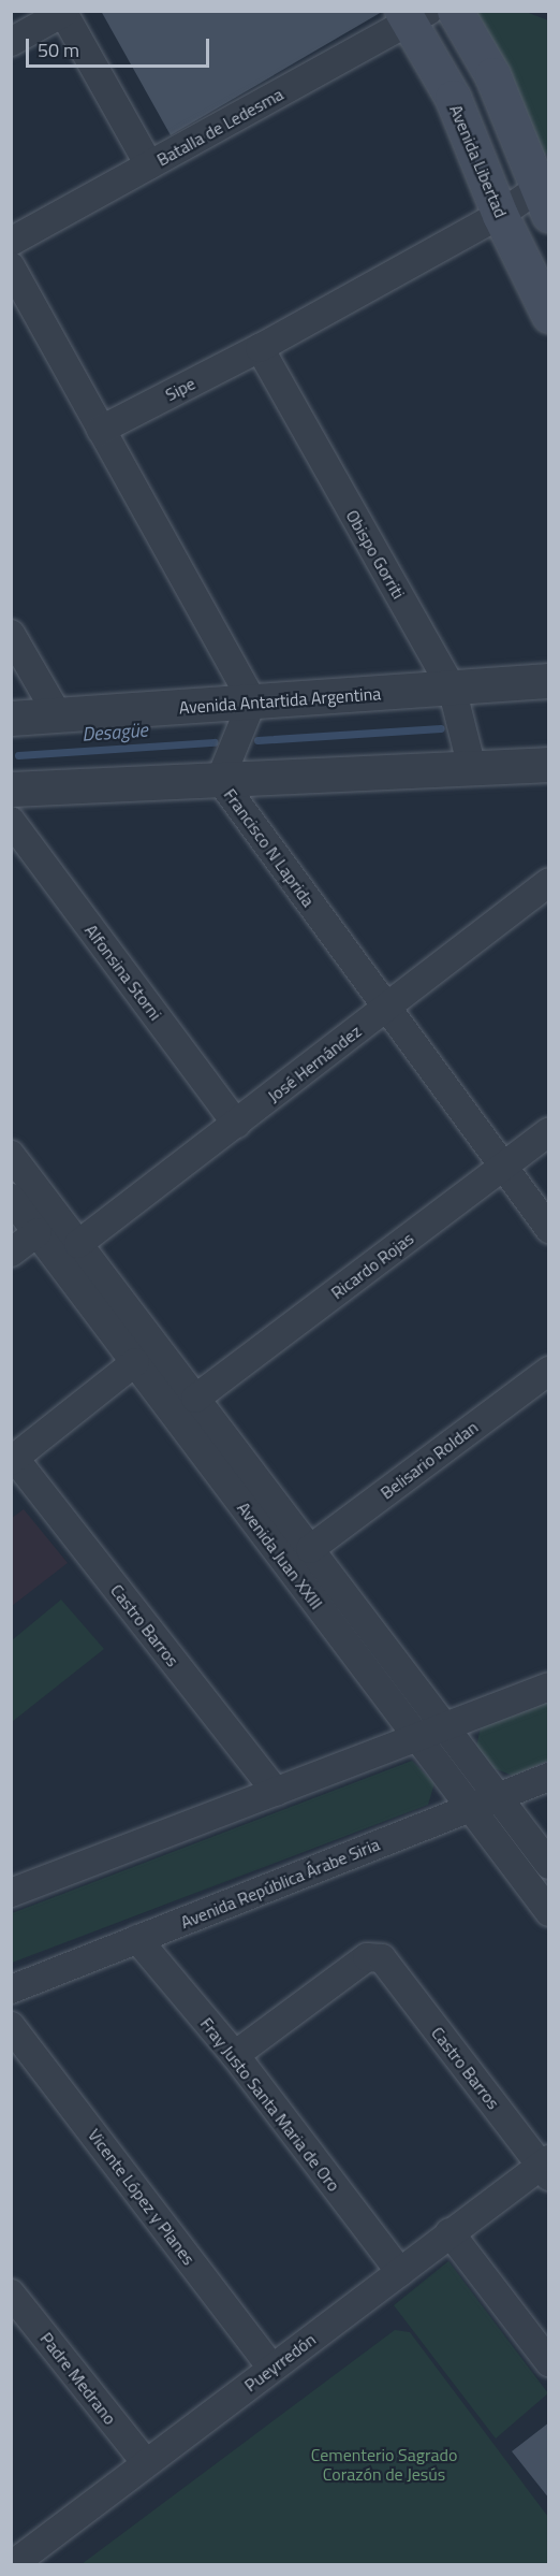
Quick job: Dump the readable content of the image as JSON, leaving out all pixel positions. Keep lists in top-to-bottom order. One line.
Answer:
{"streets":{"main road":["Avenida Libertad"],"street":["Batalla de Ledesma","Sipe","Obispo Gorriti","Avenida Antartida Argentina","Francisco N Laprida","Alfonsina Storni","José Hernández","Ricardo Rojas","Belisario Roldan","Avenida Juan XXIII","Castro Barros","Avenida República Árabe Siria","Fray Justo Santa Maria de Oro","Vicente López y Planes","Pueyrredón","Padre Medrano"]},"crossings":[["Batalla de Ledesma","Avenida Libertad"],["Avenida Libertad","Sipe"],["Sipe","Obispo Gorriti"],["Obispo Gorriti","Avenida Antartida Argentina"],["Avenida Antartida Argentina","Francisco N Laprida"],["Francisco N Laprida","José Hernández"],["Francisco N Laprida","Ricardo Rojas"],["Alfonsina Storni","José Hernández"],["José Hernández","Avenida Juan XXIII"],["Ricardo Rojas","Avenida Juan XXIII"],["Belisario Roldan","Avenida Juan XXIII"],["Avenida Juan XXIII","Avenida República Árabe Siria"],["Castro Barros","Fray Justo Santa Maria de Oro"],["Castro Barros","Pueyrredón"],["Avenida República Árabe Siria","Fray Justo Santa Maria de Oro"],["Fray Justo Santa Maria de Oro","Pueyrredón"],["Vicente López y Planes","Pueyrredón"],["Pueyrredón","Padre Medrano"]],"water":["Desagüe"],"parks":["Cementerio Sagrado Corazón de Jesús"],"scale_bar":"50 m"}
